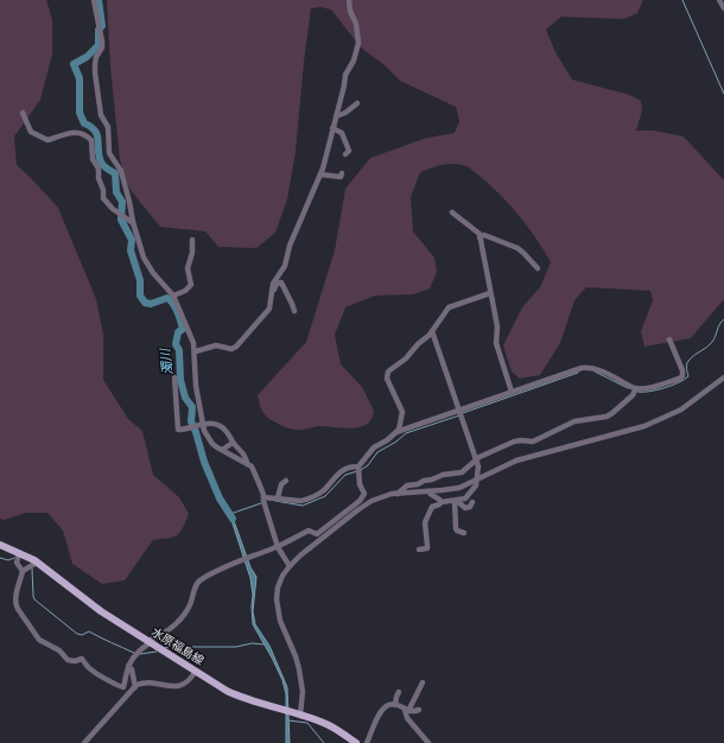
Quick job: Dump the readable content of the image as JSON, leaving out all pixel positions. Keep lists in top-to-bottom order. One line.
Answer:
{"streets":{"main road":["水原福島線"]},"water":["濁川"]}
